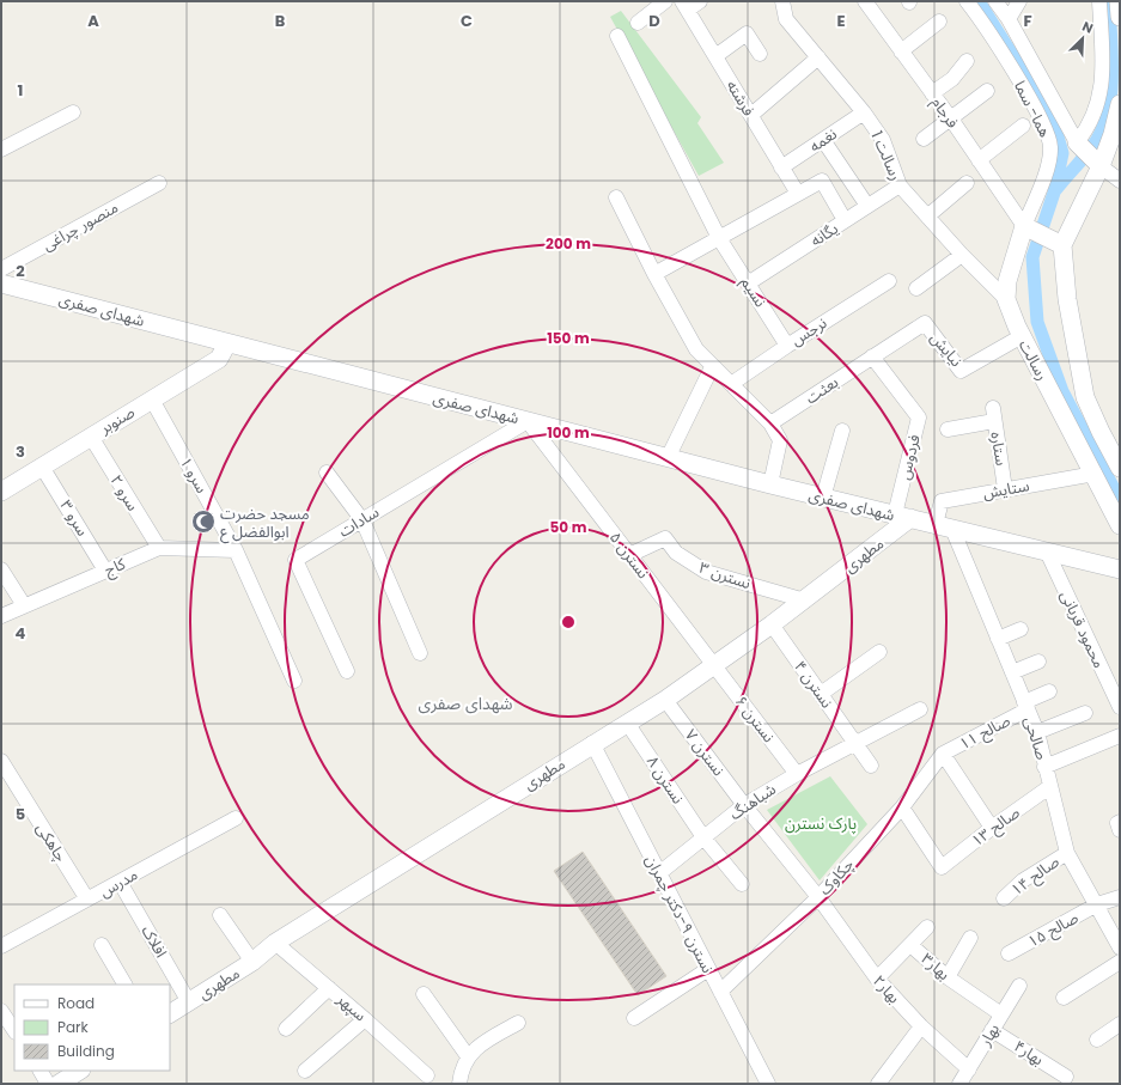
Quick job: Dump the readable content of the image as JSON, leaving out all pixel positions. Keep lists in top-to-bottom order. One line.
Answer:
{"streets":{"street":["فرشته","هما- سما","فرجام","نغمه","رسالت 1","منصور چراغی","یگانه","نسیم","شهدای صفری","نرجس","نیایش","رسالت","بعثت","صنوبر","ستاره","فردوس","سرو ۱","ستایش","سرو ۲","سرو ۳","سادات","نسترن ۵","مطهری","کاج","نسترن ۳","محمود قربانی","نسترن ۴","نسترن ۶","صالح ۱۱","صالحی","نسترن ۷","نسترن ۸","شباهنگ","صالح ۱۳","چاهکی","صالح ۱۴","چکاوک","مدرس","نسترن ۹-دکتر چمران","صالح ۱۵","افلاک","بهار۳","بهار۲","سپهر","بهار","بهار۴"]},"crossings":[["فرشته","نغمه"],["هما- سما","فرجام"],["هما- سما","رسالت"],["فرجام","رسالت"],["نغمه","رسالت 1"],["رسالت 1","یگانه"],["رسالت 1","رسالت"],["یگانه","نسیم"],["نسیم","نرجس"],["شهدای صفری","صنوبر"],["شهدای صفری","فردوس"],["شهدای صفری","ستایش"],["شهدای صفری","سادات"],["شهدای صفری","نسترن ۵"],["شهدای صفری","مطهری"],["شهدای صفری","محمود قربانی"],["شهدای صفری","صالحی"],["نیایش","رسالت"],["نیایش","بعثت"],["رسالت","ستایش"],["بعثت","فردوس"],["صنوبر","سرو ۱"],["صنوبر","سرو ۲"],["صنوبر","سرو ۳"],["ستاره","ستایش"],["فردوس","مطهری"],["سرو ۱","کاج"],["ستایش","صالحی"],["سرو ۲","کاج"],["سرو ۳","کاج"],["سادات","نسترن ۵"],["نسترن ۵","مطهری"],["نسترن ۵","نسترن ۳"],["نسترن ۵","نسترن ۶"],["مطهری","نسترن ۳"],["مطهری","نسترن ۴"],["مطهری","نسترن ۶"],["مطهری","نسترن ۷"],["مطهری","نسترن ۸"],["مطهری","نسترن ۹-دکتر چمران"],["مطهری","افلاک"],["مطهری","سپهر"],["نسترن ۴","شباهنگ"],["نسترن ۶","شباهنگ"],["صالح ۱۱","صالحی"],["صالح ۱۱","چکاوک"],["صالحی","صالح ۱۳"],["صالحی","صالح ۱۴"],["صالحی","صالح ۱۵"],["نسترن ۷","شباهنگ"],["نسترن ۷","چکاوک"],["نسترن ۷","بهار۲"],["نسترن ۸","شباهنگ"],["شباهنگ","نسترن ۹-دکتر چمران"],["صالح ۱۳","چکاوک"],["چاهکی","مدرس"],["چکاوک","نسترن ۹-دکتر چمران"],["چکاوک","بهار۲"],["مدرس","افلاک"],["بهار۳","بهار۲"],["بهار۳","بهار"],["بهار۲","بهار"],["بهار","بهار۴"]],"districts":["شهدای صفری"],"parks":["پارک نسترن"],"places":{"mosque":["مسجد حضرت ابوالفضل ع"]},"legend":["Road","Park","Building"],"north":"top right","grid":{"columns":["A","B","C","D","E","F"],"rows":["1","2","3","4","5"]},"rings":["200 m","150 m","100 m","50 m"]}
